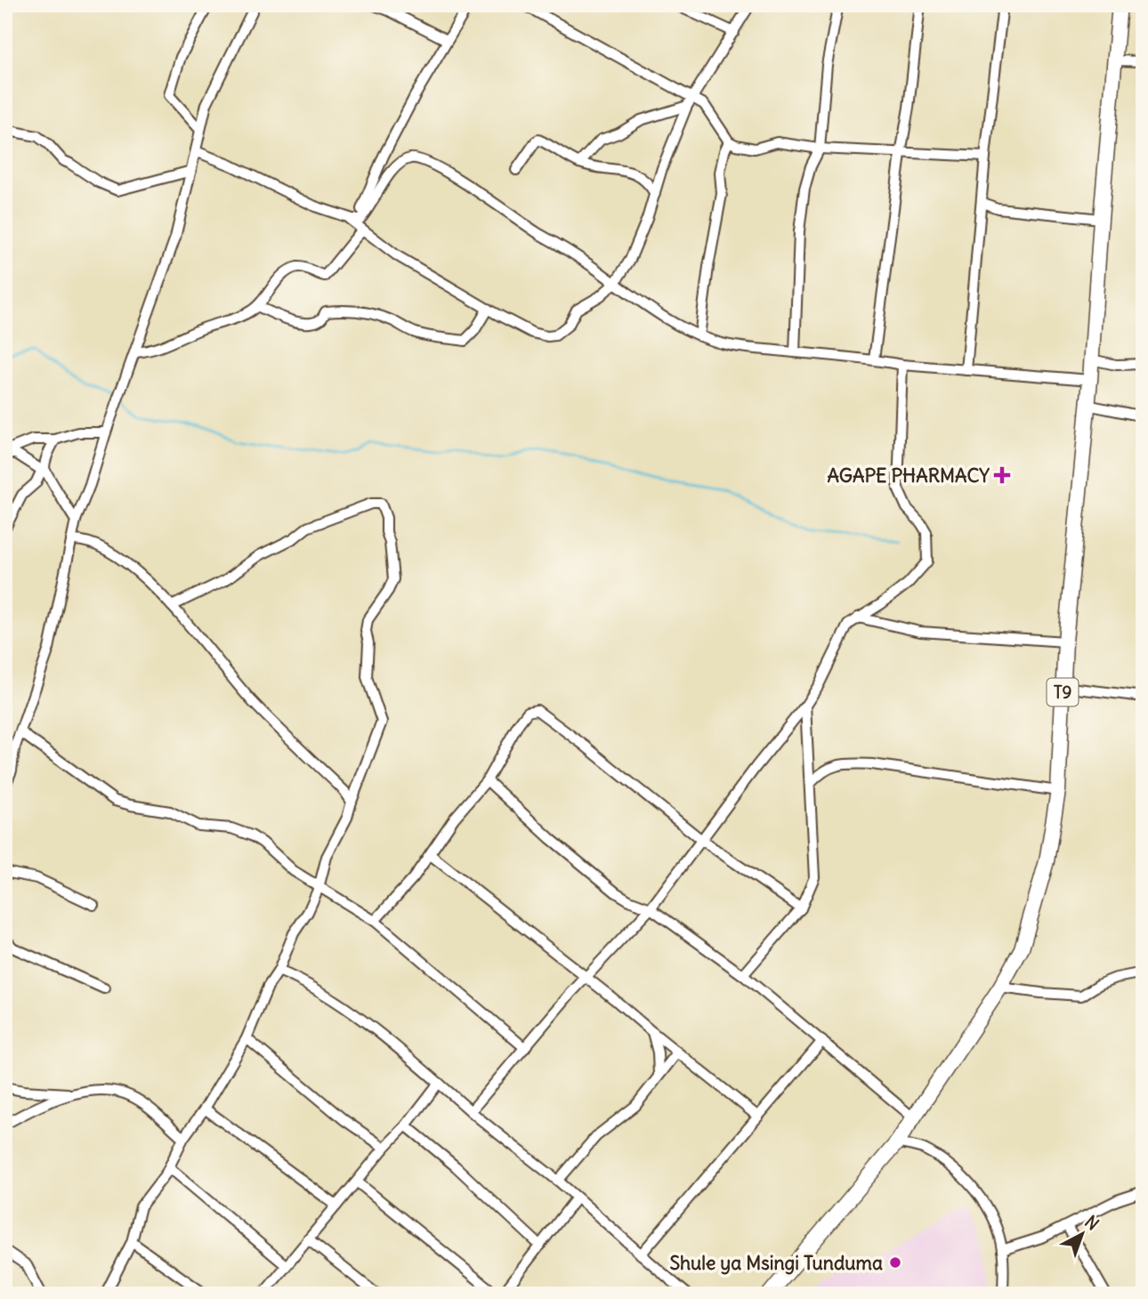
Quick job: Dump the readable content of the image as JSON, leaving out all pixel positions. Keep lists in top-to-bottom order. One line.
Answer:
{"streets":{"highway":["T9"]},"places":{"health":["AGAPE PHARMACY"],"other":["Shule ya Msingi Tunduma"]},"north":"top right"}
